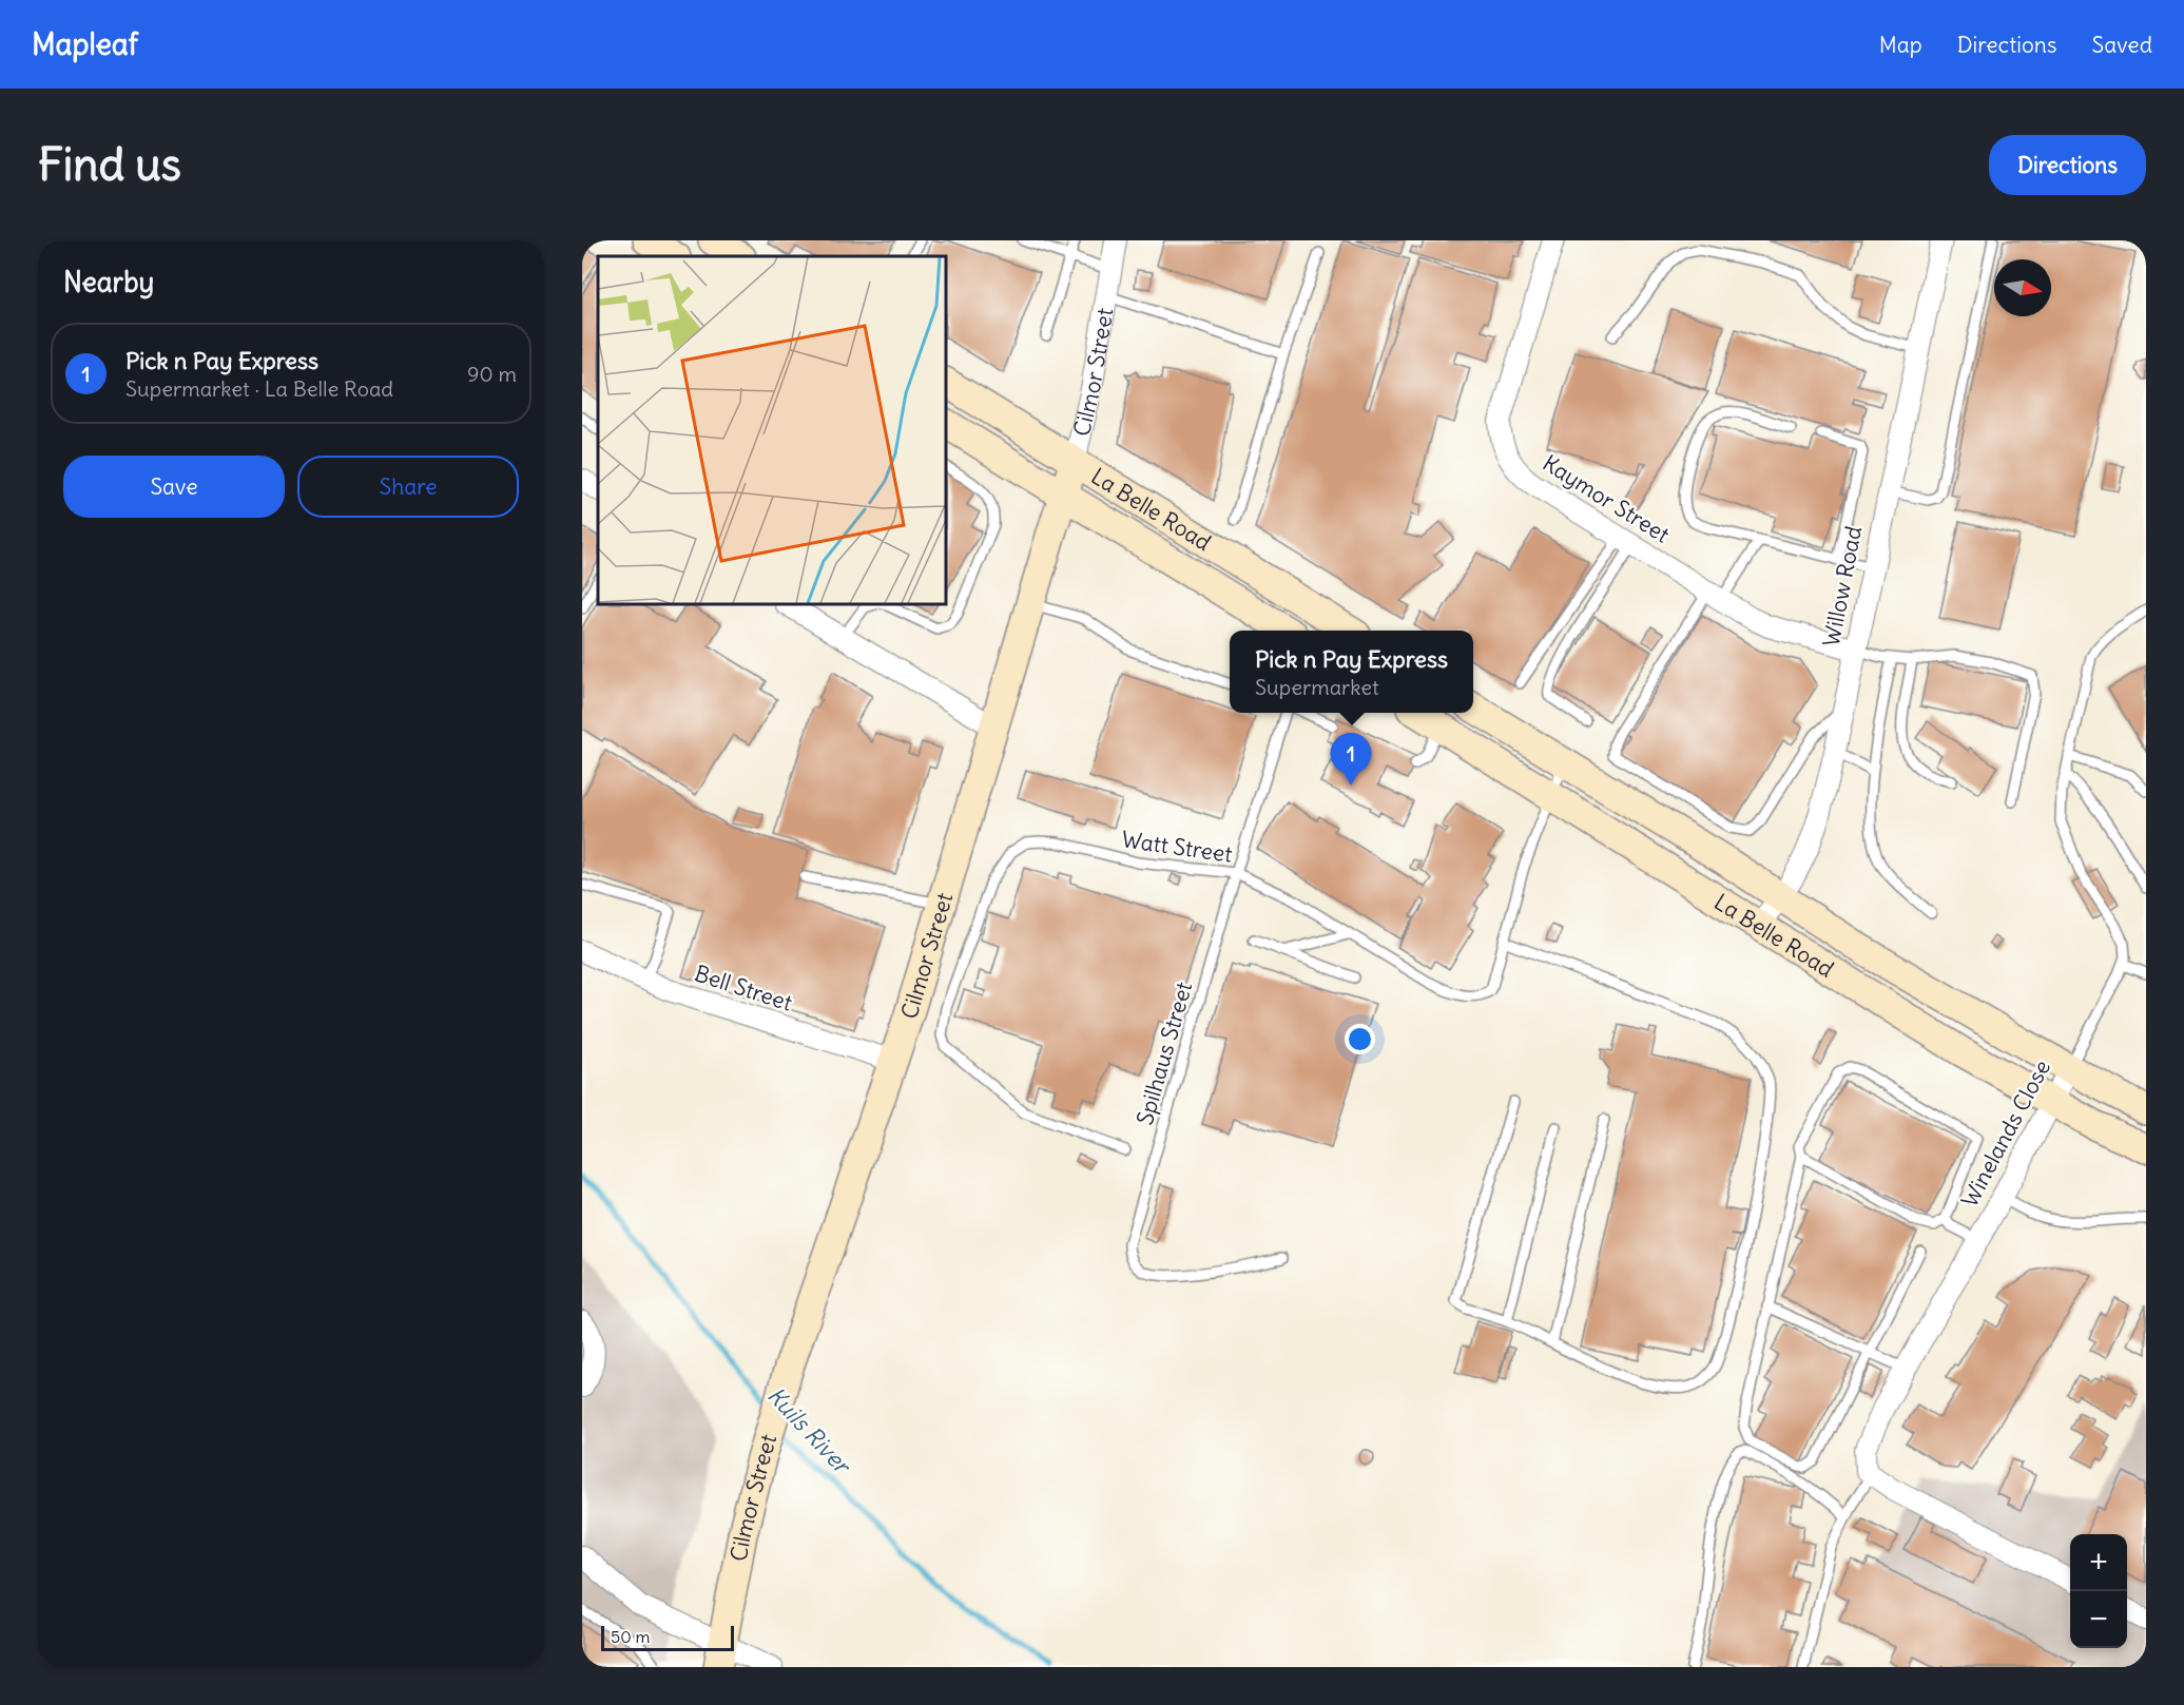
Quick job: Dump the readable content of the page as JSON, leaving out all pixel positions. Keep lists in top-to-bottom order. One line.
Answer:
{"streets":{"main road":["Cilmor Street","La Belle Road"],"street":["Kaymor Street","Willow Road","Bell Street","Winelands Close"],"lane":["Watt Street","Spilhaus Street"]},"crossings":[["Cilmor Street","La Belle Road"],["Cilmor Street","Bell Street"],["Kaymor Street","Willow Road"],["La Belle Road","Willow Road"],["La Belle Road","Watt Street"],["La Belle Road","Winelands Close"],["Watt Street","Spilhaus Street"]],"water":["Kuils River"],"scale_bar":"50 m","north":"right","page":{"header":"Mapleaf","nav":["Map","Directions","Saved"],"buttons":["Directions",["Save","Share"]],"title":"Find us","heading":"Nearby","list":[{"mark":"1","name":"Pick n Pay Express","note":"Supermarket · La Belle Road","value":"90 m"}],"popup":["Pick n Pay Express","Supermarket"],"pins":"1","map_buttons":["+","−"],"scale":"50 m"}}
